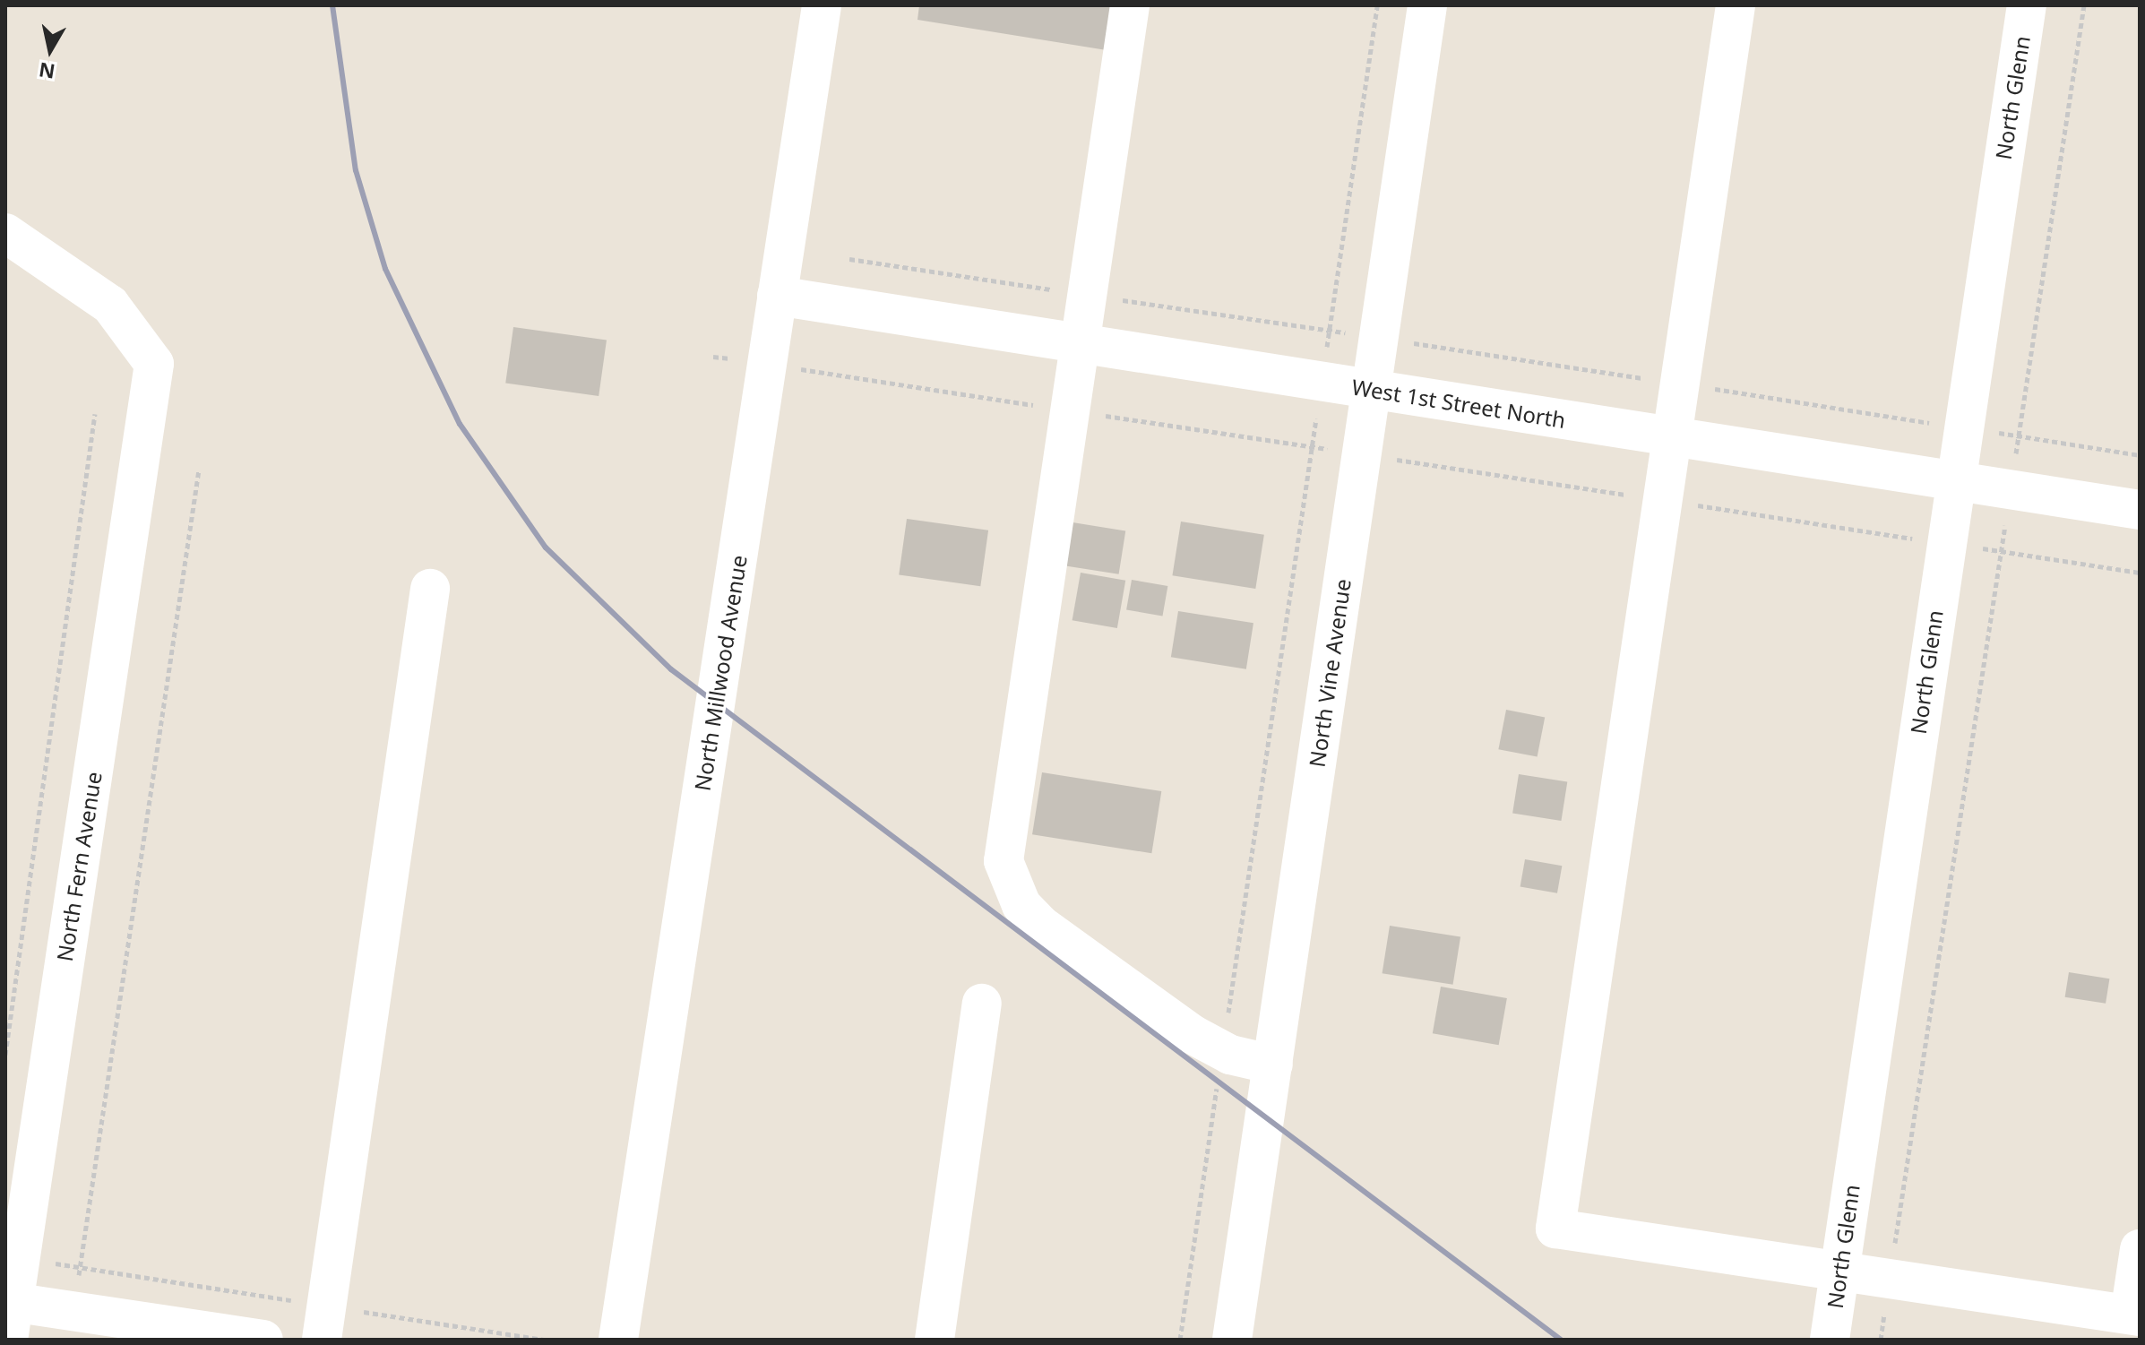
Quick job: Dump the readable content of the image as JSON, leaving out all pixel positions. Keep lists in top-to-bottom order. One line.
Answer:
{"streets":{"street":["North Glenn","West 1st Street North","North Millwood Avenue","North Vine Avenue","North Fern Avenue"]},"crossings":[["North Glenn","West 1st Street North"],["West 1st Street North","North Millwood Avenue"],["West 1st Street North","North Vine Avenue"]],"north":"bottom"}
